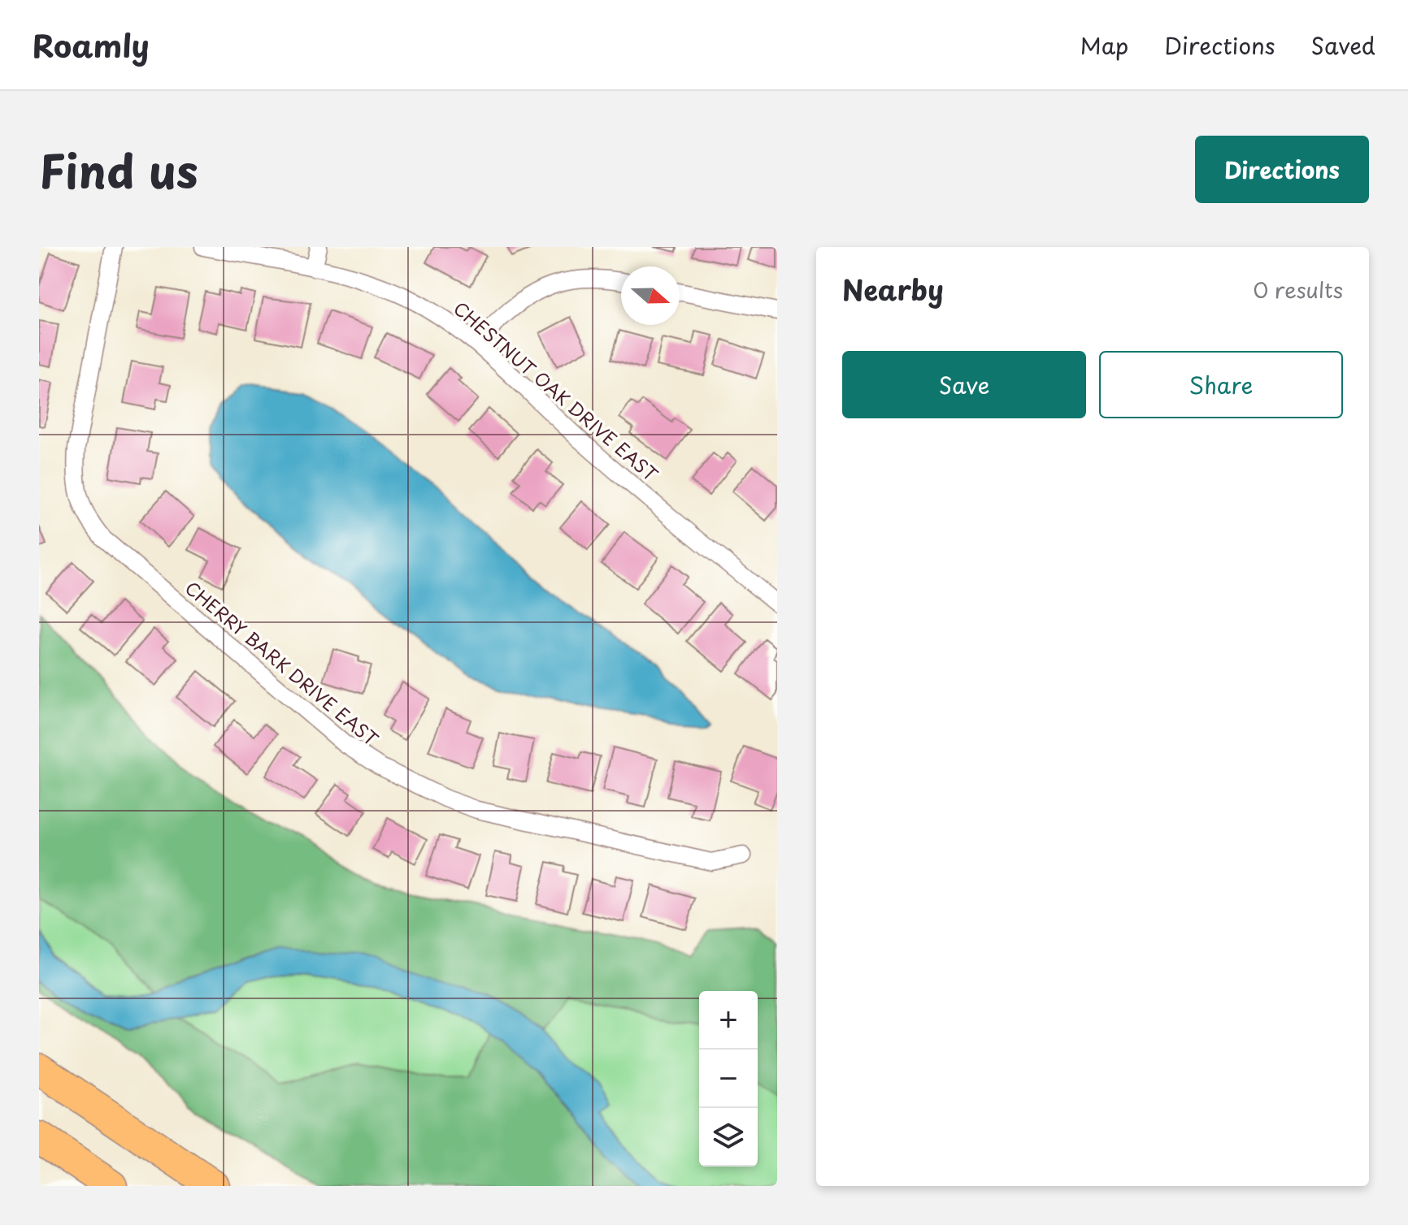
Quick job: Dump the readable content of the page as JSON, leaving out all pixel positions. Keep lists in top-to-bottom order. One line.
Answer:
{"streets":{"street":["CHESTNUT OAK DRIVE EAST","CHERRY BARK DRIVE EAST"]},"north":"right","page":{"header":"Roamly","nav":["Map","Directions","Saved"],"title":"Find us","buttons":["Directions",["Save","Share"]],"heading":["Nearby","0 results"],"map_buttons":["+","−"]}}
